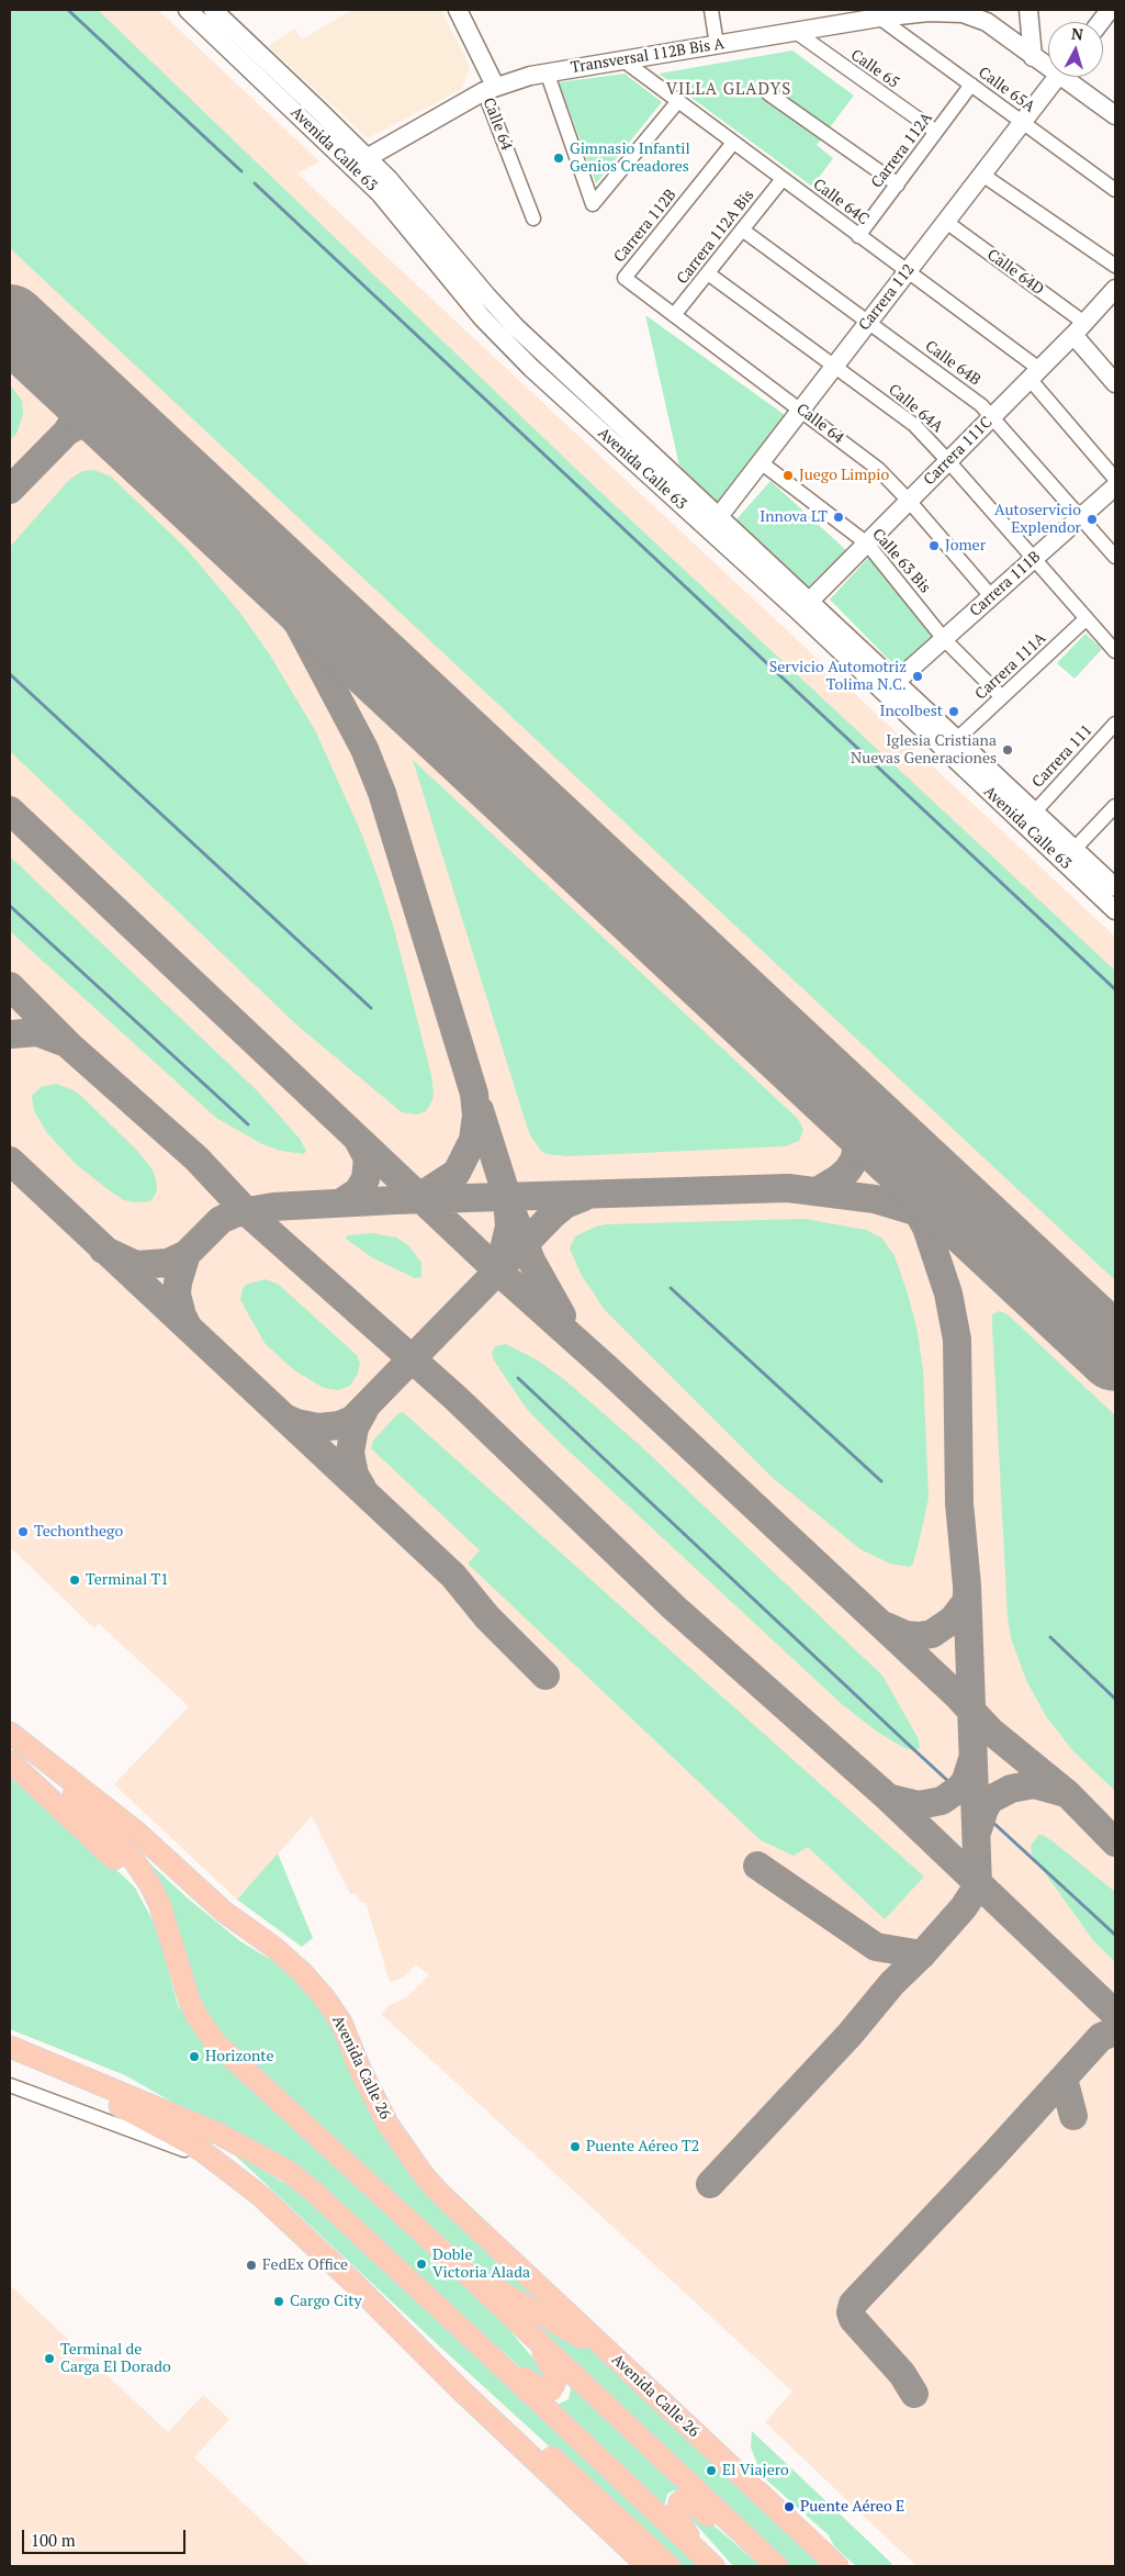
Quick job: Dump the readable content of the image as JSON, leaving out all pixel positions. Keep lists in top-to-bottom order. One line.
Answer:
{"streets":{"main road":["Transversal 112B Bis A","Calle 64","Avenida Calle 63","Calle 64D","Carrera 112","Carrera 111C","Carrera 111B","Avenida Calle 26"],"street":["Calle 65","Calle 65A","Carrera 112A","Calle 64C","Carrera 112B","Carrera 112A Bis","Calle 64B","Calle 64A","Calle 63 Bis","Carrera 111A","Carrera 111"]},"crossings":[["Transversal 112B Bis A","Calle 65"],["Transversal 112B Bis A","Calle 65A"],["Transversal 112B Bis A","Calle 64"],["Transversal 112B Bis A","Avenida Calle 63"],["Transversal 112B Bis A","Calle 64C"],["Calle 65","Carrera 112A"],["Calle 65A","Carrera 112A"],["Calle 65A","Carrera 112"],["Calle 64","Carrera 112B"],["Calle 64","Carrera 112A Bis"],["Calle 64","Carrera 112"],["Calle 64","Carrera 111C"],["Calle 64","Carrera 111B"],["Avenida Calle 63","Carrera 112"],["Avenida Calle 63","Carrera 111C"],["Avenida Calle 63","Carrera 111B"],["Avenida Calle 63","Carrera 111A"],["Avenida Calle 63","Carrera 111"],["Carrera 112A","Calle 64C"],["Calle 64C","Carrera 112B"],["Calle 64C","Carrera 112A Bis"],["Calle 64C","Carrera 112"],["Calle 64C","Carrera 111C"],["Carrera 112A Bis","Calle 64B"],["Carrera 112A Bis","Calle 64A"],["Calle 64D","Carrera 112"],["Calle 64D","Carrera 111C"],["Carrera 112","Calle 64B"],["Carrera 112","Calle 64A"],["Carrera 112","Calle 63 Bis"],["Calle 64B","Carrera 111C"],["Calle 64B","Carrera 111B"],["Calle 64A","Carrera 111C"],["Calle 64A","Carrera 111B"],["Calle 64A","Carrera 111A"],["Carrera 111C","Calle 63 Bis"],["Calle 63 Bis","Carrera 111B"],["Calle 63 Bis","Carrera 111A"]],"districts":["VILLA GLADYS"],"places":["Gimnasio Infantil Genios Creadores","Juego Limpio","Innova LT","Autoservicio Explendor","Jomer","Servicio Automotriz Tolima N.C.","Incolbest","Iglesia Cristiana Nuevas Generaciones","Techonthego","Terminal T1","Horizonte","Puente Aéreo T2","Doble Victoria Alada","FedEx Office","Cargo City","Terminal de Carga El Dorado","El Viajero","Puente Aéreo E"],"scale_bar":"100 m","north":"top"}
